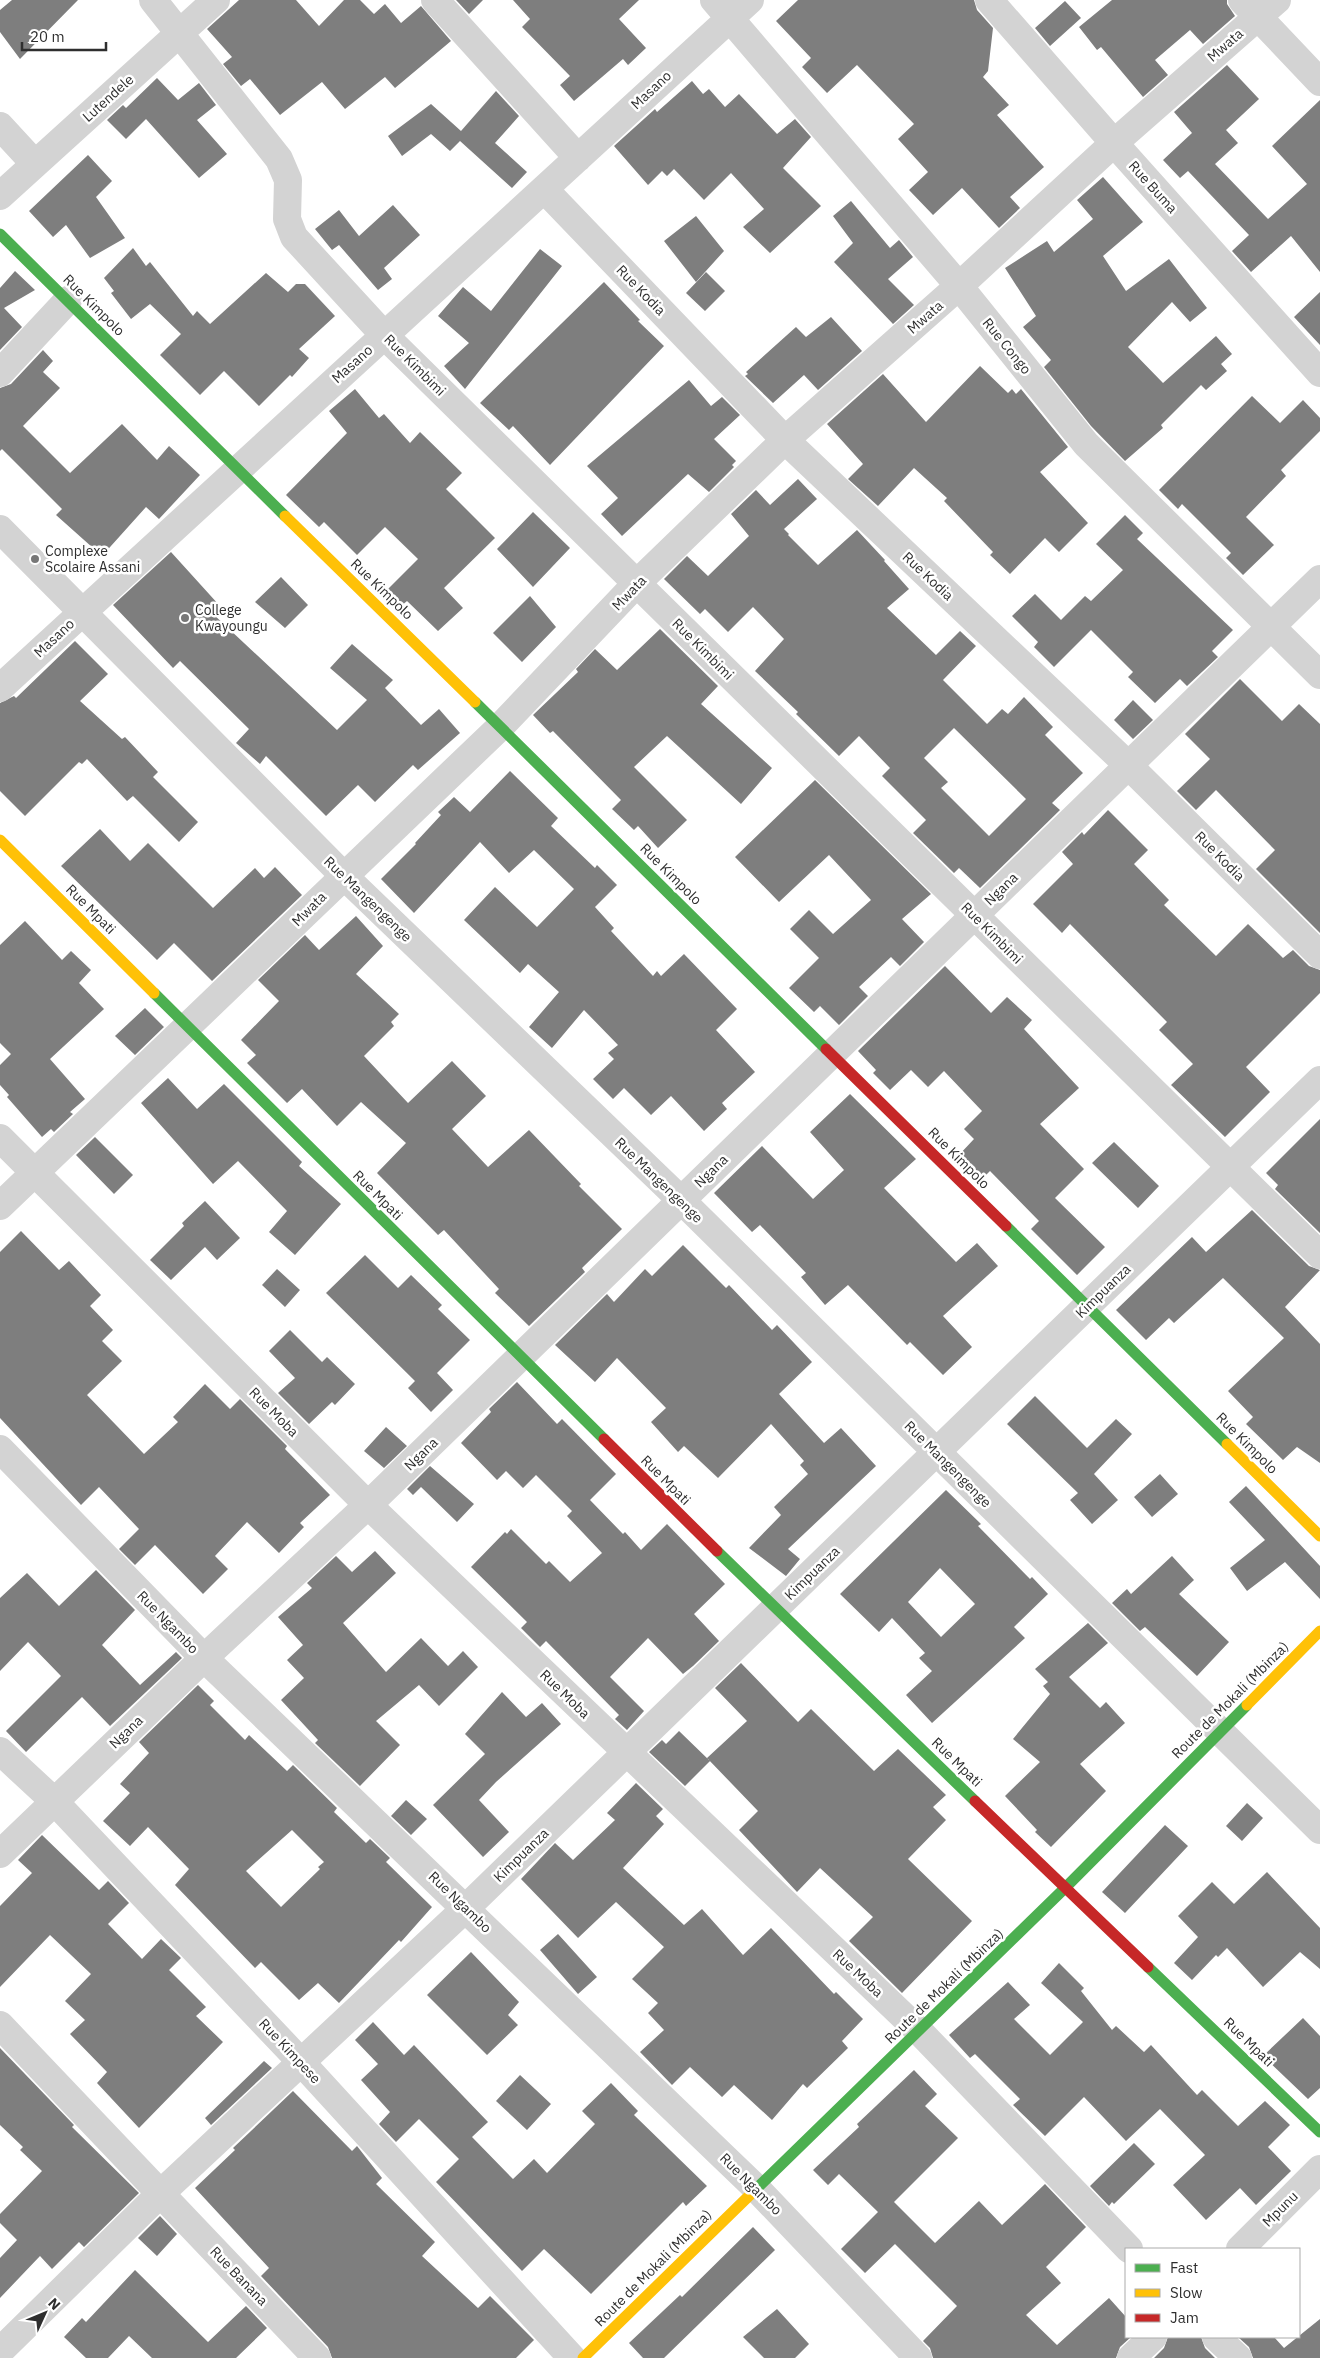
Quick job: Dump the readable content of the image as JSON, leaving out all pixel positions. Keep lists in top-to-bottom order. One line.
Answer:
{"streets":{"street":["Mwata","Masano","Lutendele","Rue Buma","Rue Kodia","Rue Kimpolo","Rue Congo","Rue Kimbimi","Ngana","Rue Mangengenge","Rue Mpati","Kimpuanza","Rue Moba","Rue Ngambo","Route de Mokali (Mbinza)","Rue Kimpese","Mpunu","Rue Banana"]},"crossings":[["Mwata","Rue Buma"],["Mwata","Rue Kodia"],["Mwata","Rue Kimpolo"],["Mwata","Rue Congo"],["Mwata","Rue Kimbimi"],["Mwata","Rue Mangengenge"],["Mwata","Rue Mpati"],["Mwata","Rue Moba"],["Masano","Rue Kodia"],["Masano","Rue Kimpolo"],["Masano","Rue Congo"],["Masano","Rue Kimbimi"],["Masano","Rue Mangengenge"],["Lutendele","Rue Kimbimi"],["Rue Kodia","Ngana"],["Rue Kimpolo","Ngana"],["Rue Kimpolo","Kimpuanza"],["Rue Congo","Ngana"],["Rue Kimbimi","Ngana"],["Rue Kimbimi","Kimpuanza"],["Ngana","Rue Mangengenge"],["Ngana","Rue Mpati"],["Ngana","Rue Moba"],["Ngana","Rue Ngambo"],["Ngana","Rue Kimpese"],["Rue Mangengenge","Kimpuanza"],["Rue Mangengenge","Route de Mokali (Mbinza)"],["Rue Mpati","Kimpuanza"],["Rue Mpati","Route de Mokali (Mbinza)"],["Kimpuanza","Rue Moba"],["Kimpuanza","Rue Ngambo"],["Kimpuanza","Rue Kimpese"],["Kimpuanza","Rue Banana"],["Rue Moba","Route de Mokali (Mbinza)"],["Rue Ngambo","Route de Mokali (Mbinza)"]],"places":["Complexe Scolaire Assani","College Kwayoungu"],"legend":["Fast","Slow","Jam"],"scale_bar":"20 m","north":"top right"}
